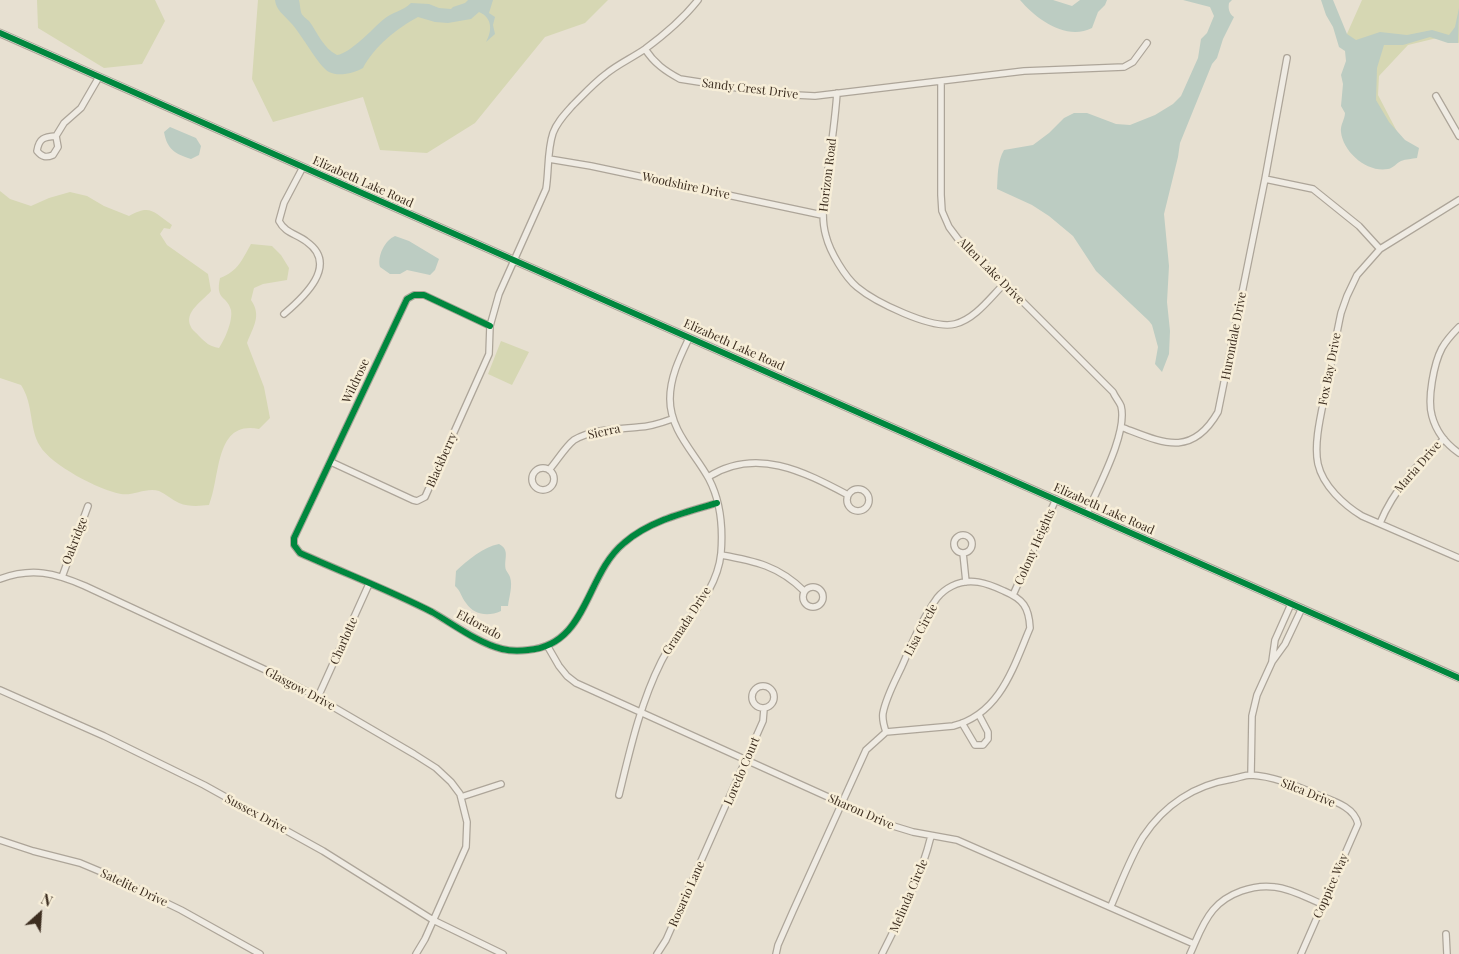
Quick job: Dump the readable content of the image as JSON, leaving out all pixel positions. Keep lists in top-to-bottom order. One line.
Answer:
{"streets":{"street":["Sandy Crest Drive","Horizon Road","Elizabeth Lake Road","Woodshire Drive","Allen Lake Drive","Hurondale Drive","Fox Bay Drive","Wildrose","Sierra","Blackberry","Maria Drive","Oakridge","Colony Heights","Granada Drive","Eldorado","Lisa Circle","Charlotte","Glasgow Drive","Loredo Court","Silca Drive","Sharon Drive","Sussex Drive","Coppice Way","Satelite Drive","Rosario Lane","Melinda Circle"]},"crossings":[["Sandy Crest Drive","Horizon Road"],["Sandy Crest Drive","Allen Lake Drive"],["Horizon Road","Woodshire Drive"],["Horizon Road","Allen Lake Drive"],["Elizabeth Lake Road","Colony Heights"],["Elizabeth Lake Road","Granada Drive"],["Allen Lake Drive","Hurondale Drive"],["Wildrose","Blackberry"],["Wildrose","Eldorado"],["Sierra","Granada Drive"],["Oakridge","Glasgow Drive"],["Granada Drive","Eldorado"],["Granada Drive","Sharon Drive"],["Eldorado","Charlotte"],["Eldorado","Sharon Drive"],["Charlotte","Glasgow Drive"],["Glasgow Drive","Sussex Drive"],["Loredo Court","Sharon Drive"],["Loredo Court","Rosario Lane"],["Silca Drive","Sharon Drive"],["Silca Drive","Coppice Way"],["Sharon Drive","Melinda Circle"]],"north":"top right"}
